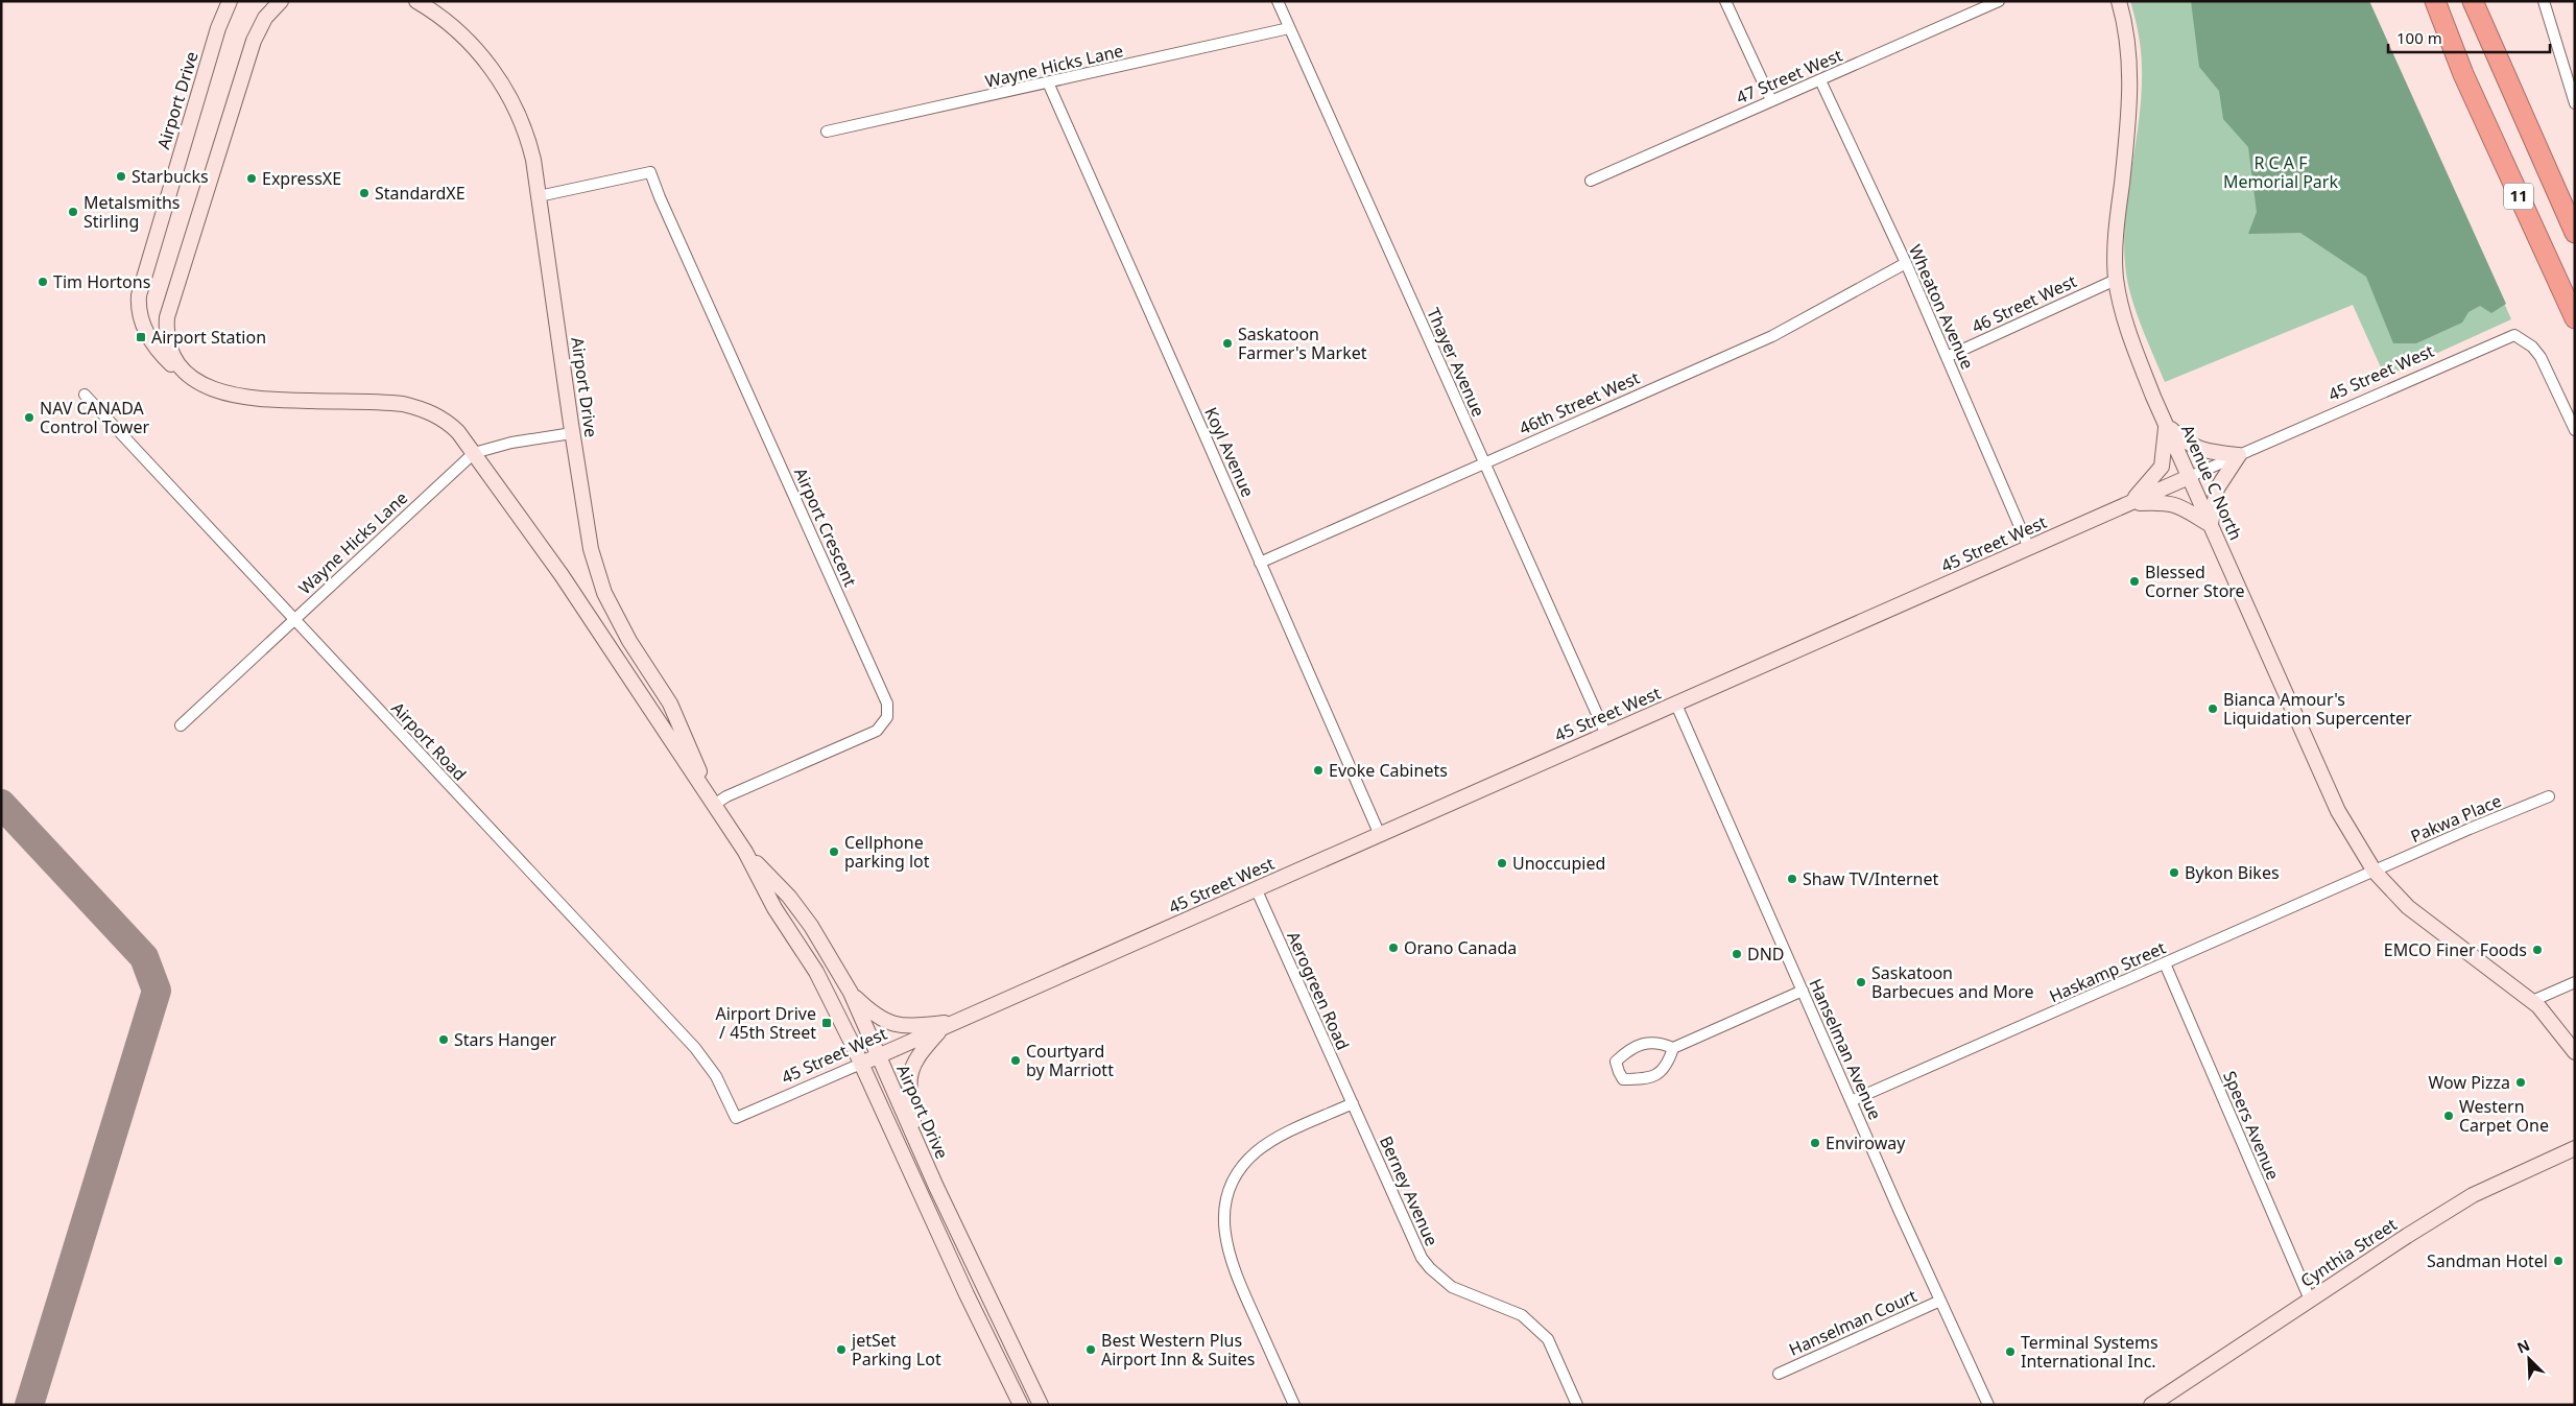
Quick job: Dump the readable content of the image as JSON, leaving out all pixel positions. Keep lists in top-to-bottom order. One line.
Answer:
{"streets":{"highway":["11"],"main road":["Airport Drive","45 Street West","Avenue C North","Cynthia Street"],"street":["Wayne Hicks Lane","47 Street West","46 Street West","Wheaton Avenue","Thayer Avenue","46th Street West","Koyl Avenue","Airport Crescent","Airport Road","Pakwa Place","Haskamp Street","Aerogreen Road","Hanselman Avenue","Speers Avenue","Berney Avenue","Hanselman Court"]},"crossings":[["Wayne Hicks Lane","Airport Drive"],["Wayne Hicks Lane","Thayer Avenue"],["Wayne Hicks Lane","Koyl Avenue"],["Wayne Hicks Lane","Airport Road"],["47 Street West","Wheaton Avenue"],["Airport Drive","45 Street West"],["Airport Drive","Airport Crescent"],["46 Street West","Wheaton Avenue"],["46 Street West","Avenue C North"],["Wheaton Avenue","45 Street West"],["Wheaton Avenue","46th Street West"],["Thayer Avenue","45 Street West"],["Thayer Avenue","46th Street West"],["45 Street West","Koyl Avenue"],["45 Street West","Avenue C North"],["45 Street West","Airport Road"],["45 Street West","Aerogreen Road"],["45 Street West","Hanselman Avenue"],["46th Street West","Koyl Avenue"],["Avenue C North","Pakwa Place"],["Avenue C North","Haskamp Street"],["Pakwa Place","Haskamp Street"],["Haskamp Street","Hanselman Avenue"],["Haskamp Street","Speers Avenue"],["Aerogreen Road","Berney Avenue"],["Hanselman Avenue","Hanselman Court"],["Speers Avenue","Cynthia Street"]],"parks":["R C A F Memorial Park"],"places":{"other":["Starbucks","ExpressXE","StandardXE","Metalsmiths Stirling","Tim Hortons","Saskatoon Farmer's Market","NAV CANADA Control Tower","Blessed Corner Store","Bianca Amour's Liquidation Supercenter","Evoke Cabinets","Cellphone parking lot","Unoccupied","Bykon Bikes","Shaw TV/Internet","Orano Canada","EMCO Finer Foods","DND","Saskatoon Barbecues and More","Stars Hanger","Courtyard by Marriott","Wow Pizza","Western Carpet One","Enviroway","Sandman Hotel","jetSet Parking Lot","Best Western Plus Airport Inn & Suites","Terminal Systems International Inc."],"transit":["Airport Station","Airport Drive / 45th Street"]},"scale_bar":"100 m","north":"top left"}
